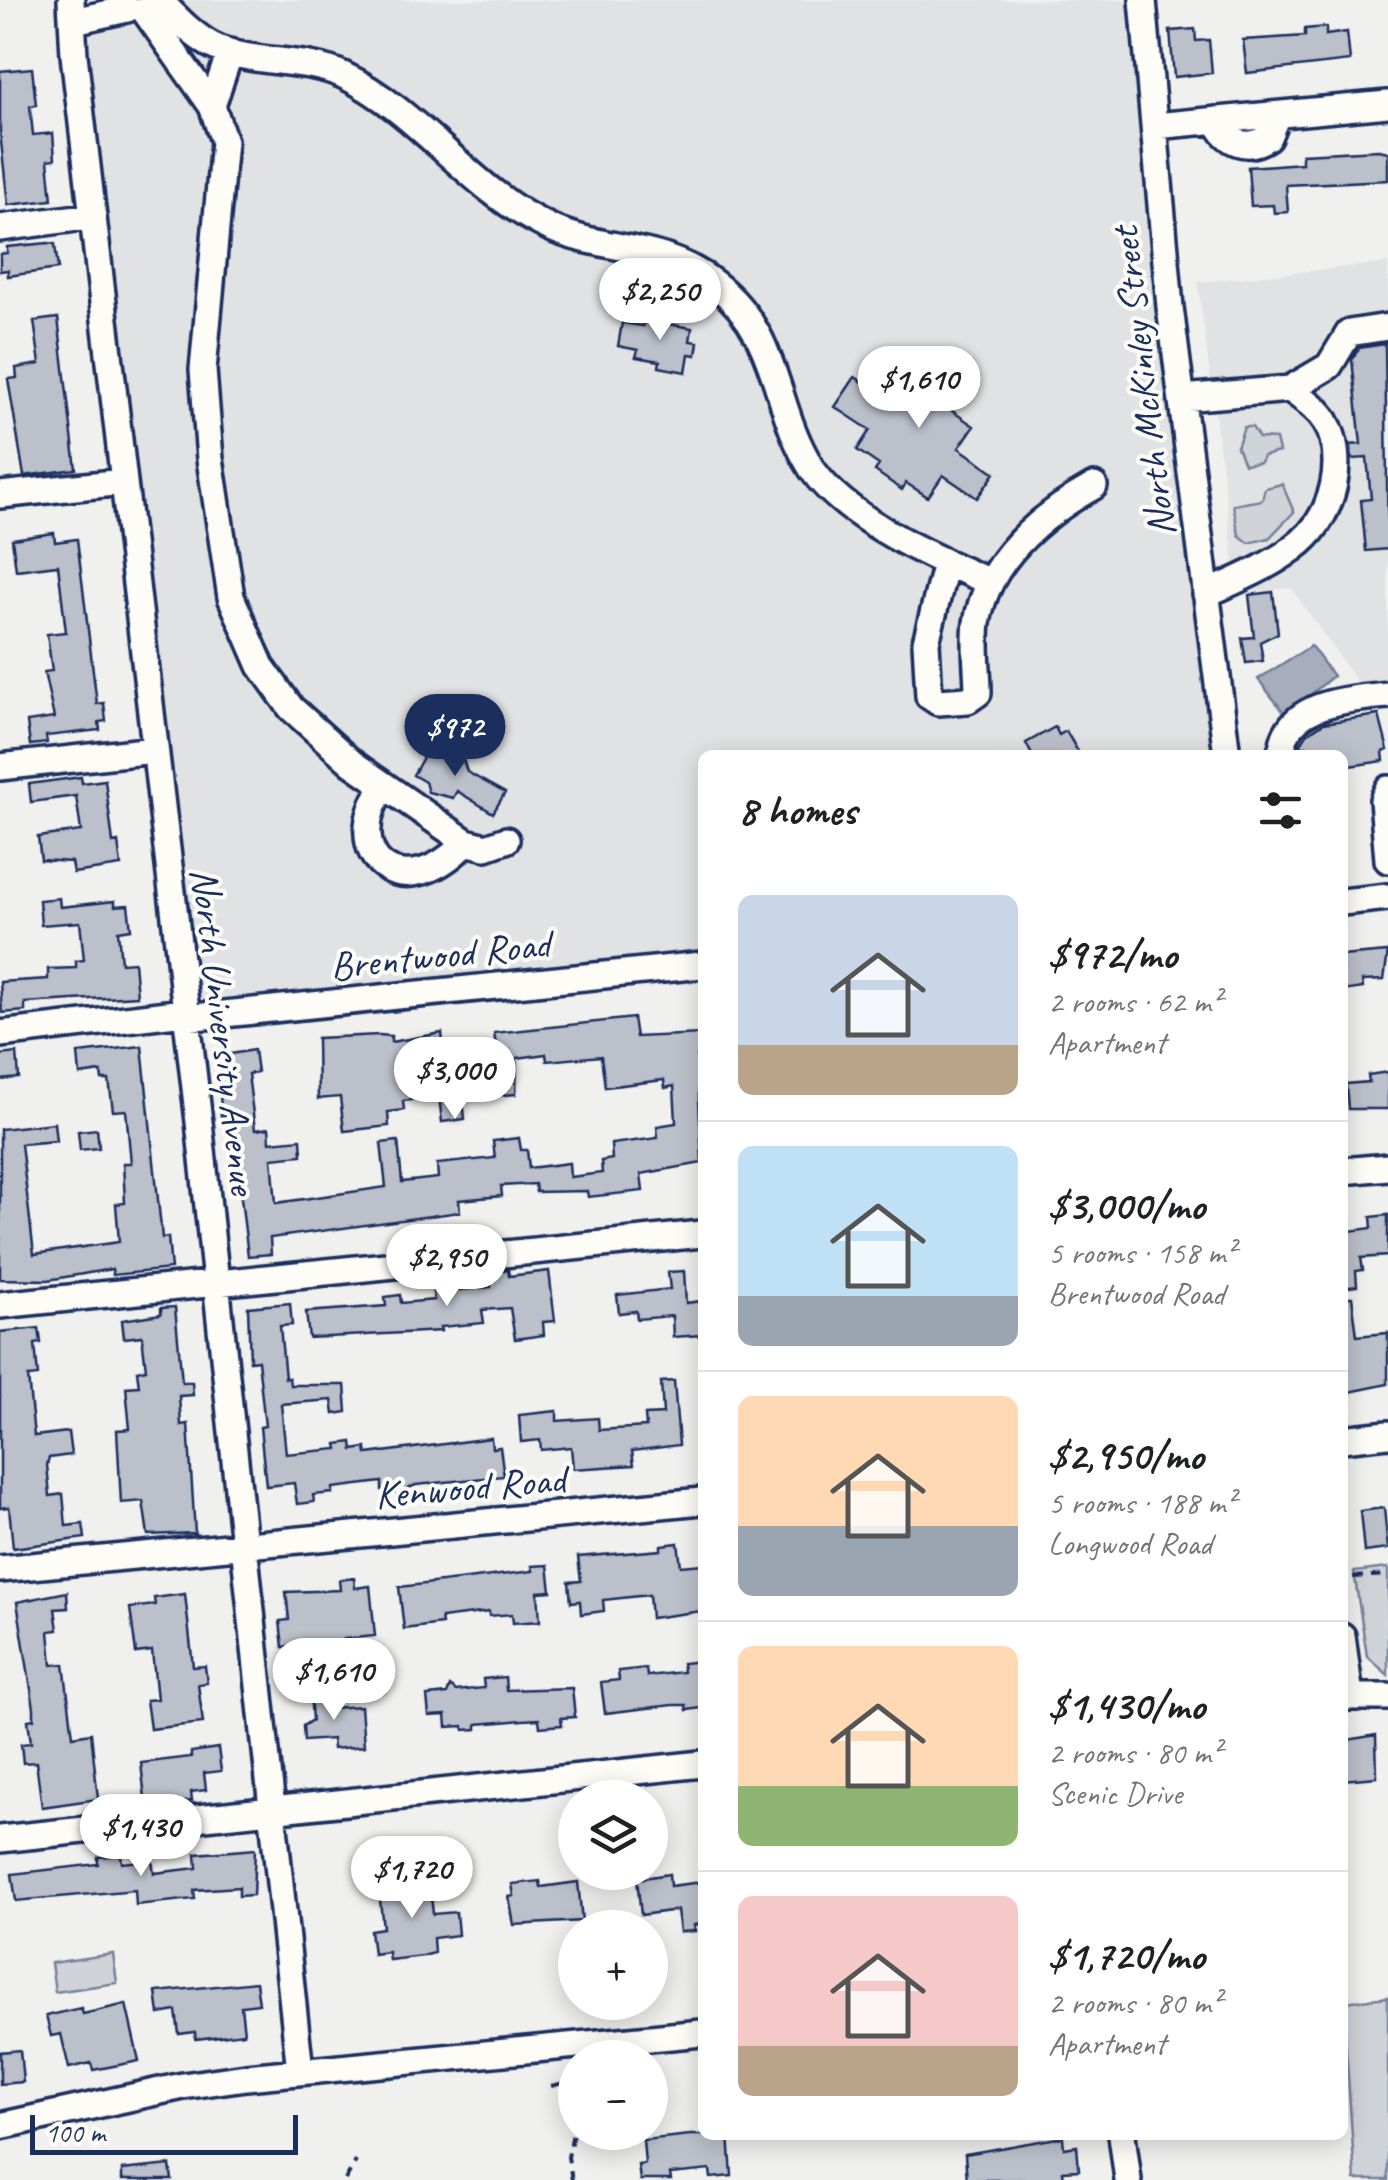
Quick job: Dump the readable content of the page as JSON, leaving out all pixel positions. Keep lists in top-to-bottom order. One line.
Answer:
{"streets":{"street":["North McKinley Street","Brentwood Road","North University Avenue","Kenwood Road"]},"crossings":[["Brentwood Road","North University Avenue"],["North University Avenue","Kenwood Road"]],"scale_bar":"100 m","page":{"price":["$2,250","$1,610","$972","$3,000","$2,950","$1,610","$1,430","$1,720"],"heading":"8 homes","list":[{"name":"$972/mo","note":"2 rooms · 62 m² · Apartment"},{"name":"$3,000/mo","note":"5 rooms · 158 m² · Brentwood Road"},{"name":"$2,950/mo","note":"5 rooms · 188 m² · Longwood Road"},{"name":"$1,430/mo","note":"2 rooms · 80 m² · Scenic Drive"},{"name":"$1,720/mo","note":"2 rooms · 80 m² · Apartment"}],"map_buttons":["+","−"],"scale":"100 m"}}
